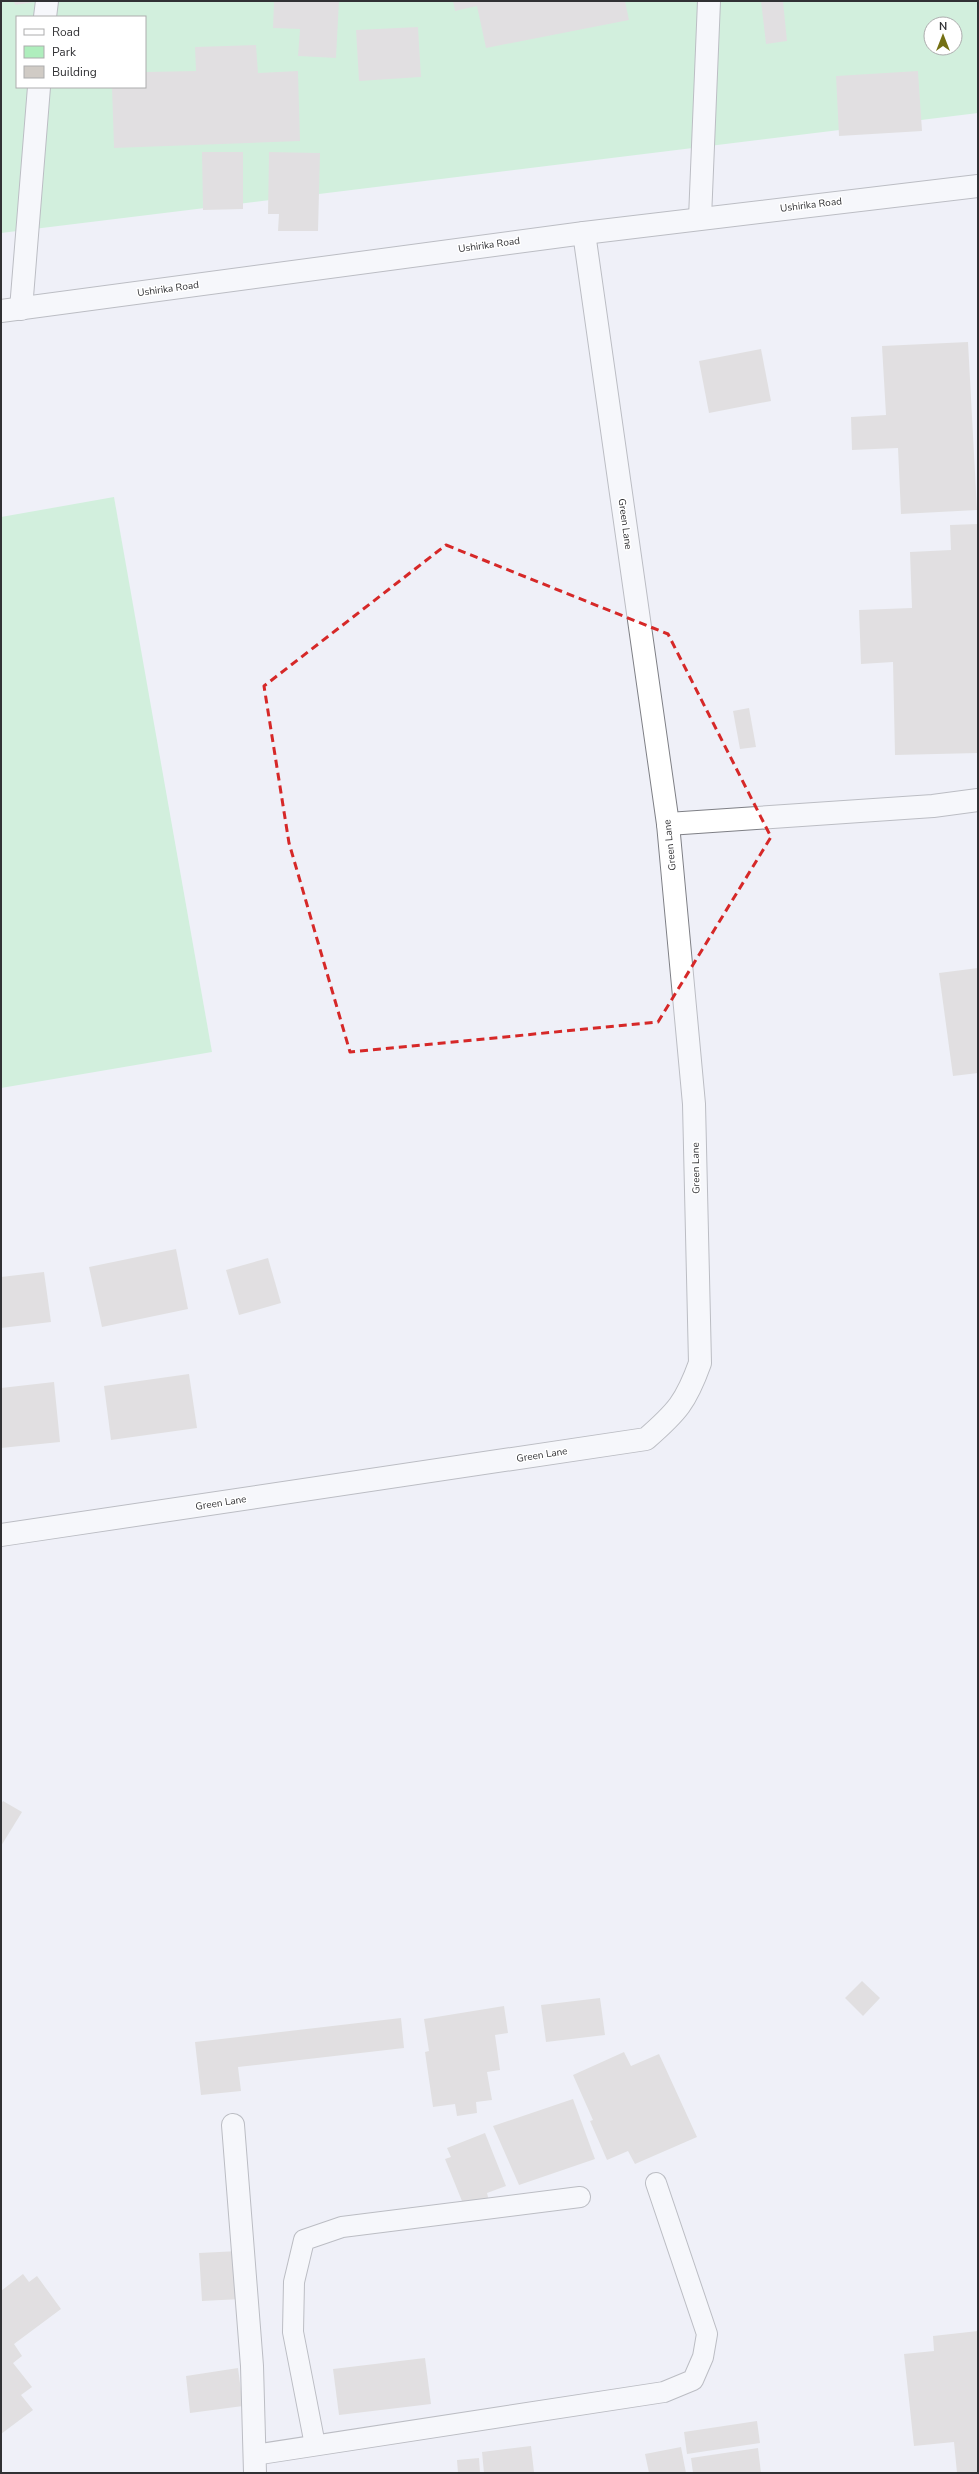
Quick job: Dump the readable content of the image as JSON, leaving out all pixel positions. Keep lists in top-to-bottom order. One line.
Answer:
{"streets":{"street":["Ushirika Road","Green Lane"]},"crossings":[["Ushirika Road","Green Lane"]],"legend":["Road","Park","Building"],"north":"top"}
